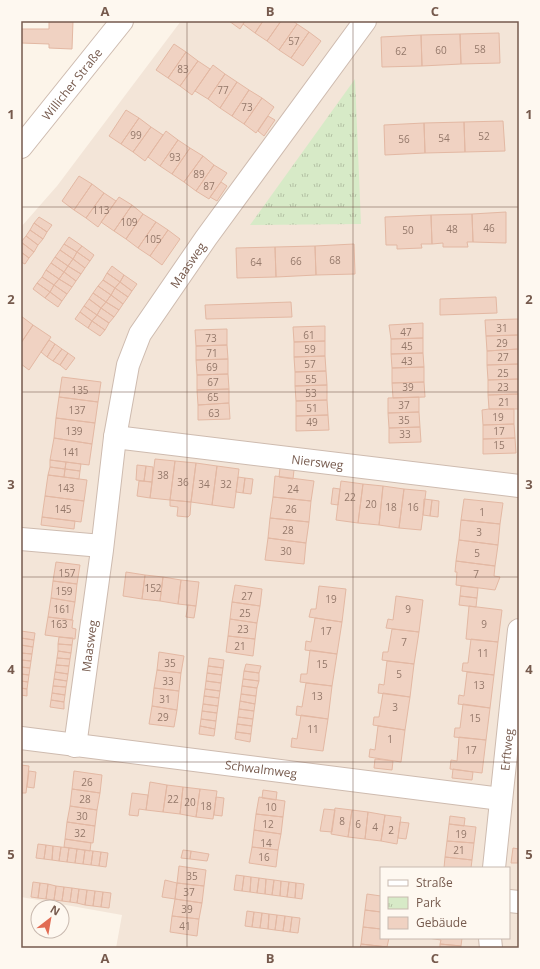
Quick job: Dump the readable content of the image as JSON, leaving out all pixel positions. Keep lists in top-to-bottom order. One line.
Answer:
{"streets":{"street":["Willicher Straße","Maasweg","Niersweg","Erftweg","Schwalmweg"]},"crossings":[["Maasweg","Niersweg"],["Maasweg","Schwalmweg"],["Erftweg","Schwalmweg"]],"house_numbers":["57","58","60","62","83","77","73","99","52","54","56","93","89","87","113","109","46","48","50","105","68","66","64","31","47","61","73","29","45","59","71","27","43","57","69","25","55","67","39","23","135","53","65","21","37","51","137","63","19","35","49","139","17","33","15","141","38","36","34","32","143","24","22","20","18","16","145","26","1","28","3","30","5","157","7","152","159","27","19","161","9","25","163","9","23","17","7","21","11","35","15","5","33","13","13","31","3","29","15","11","1","17","26","28","22","20","18","10","30","8","12","6","4","2","32","19","14","21","16","35","37","39","41"],"legend":["Straße","Park","Gebäude"],"north":"top right","grid":{"columns":["A","B","C"],"rows":["1","2","3","4","5"]}}
